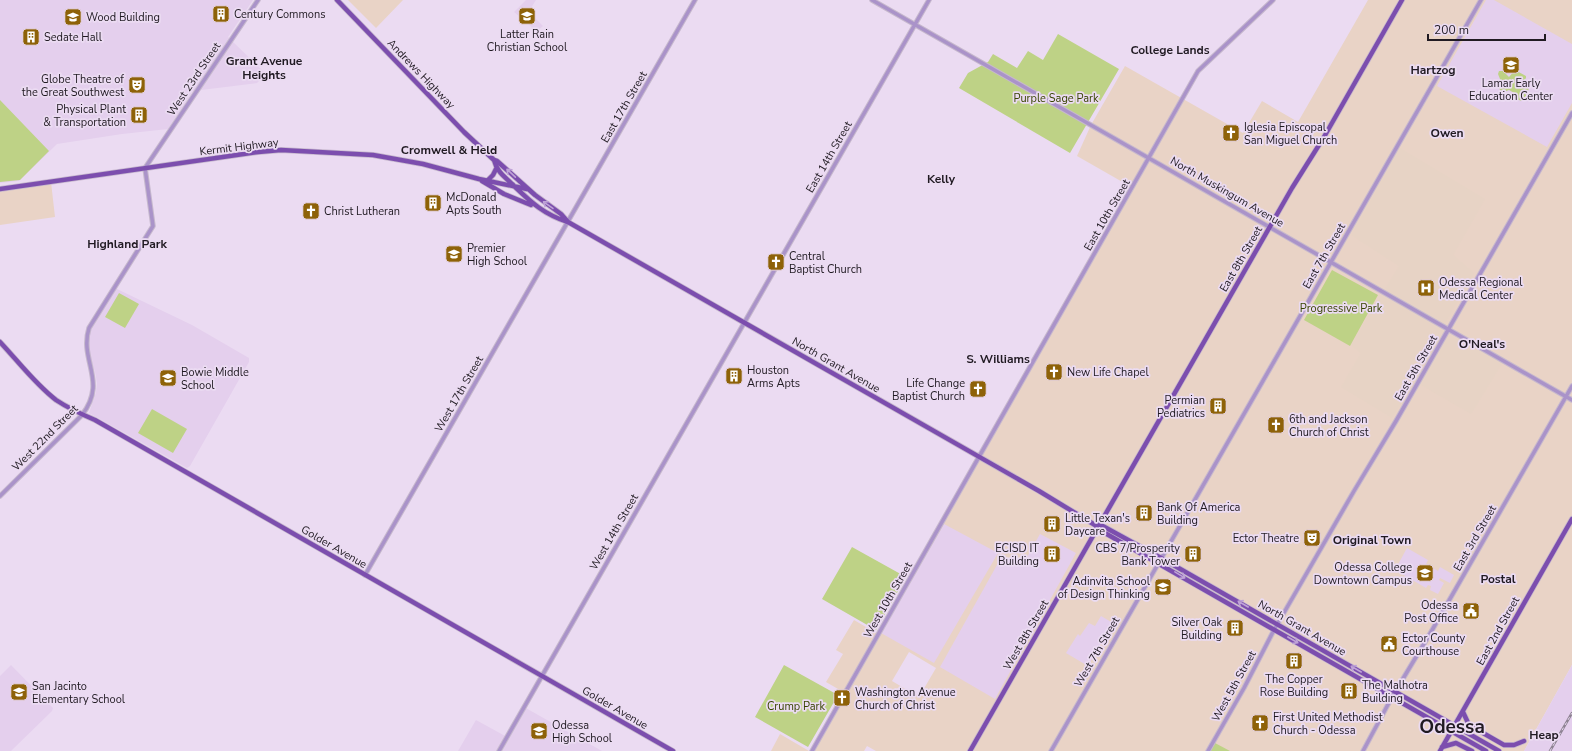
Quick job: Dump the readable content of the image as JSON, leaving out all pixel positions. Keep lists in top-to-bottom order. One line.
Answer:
{"streets":{"main road":["Andrews Highway","Kermit Highway","East 8th Street","North Grant Avenue","Golder Avenue","East 2nd Street","West 8th Street"],"street":["West 23rd Street","East 17th Street","East 14th Street","North Muskingum Avenue","East 10th Street","East 7th Street","East 5th Street","West 17th Street","West 22nd Street","West 14th Street","East 3rd Street","West 10th Street","West 7th Street","West 5th Street"]},"crossings":[["Andrews Highway","Kermit Highway"],["Andrews Highway","North Grant Avenue"],["West 23rd Street","Kermit Highway"],["West 23rd Street","West 22nd Street"],["East 17th Street","North Grant Avenue"],["East 17th Street","West 17th Street"],["Kermit Highway","North Grant Avenue"],["Kermit Highway","West 22nd Street"],["East 14th Street","North Muskingum Avenue"],["East 14th Street","North Grant Avenue"],["East 14th Street","West 14th Street"],["North Muskingum Avenue","East 10th Street"],["North Muskingum Avenue","East 7th Street"],["North Muskingum Avenue","East 8th Street"],["North Muskingum Avenue","East 5th Street"],["North Muskingum Avenue","East 3rd Street"],["East 10th Street","North Grant Avenue"],["East 10th Street","West 10th Street"],["East 7th Street","North Grant Avenue"],["East 7th Street","West 7th Street"],["East 8th Street","North Grant Avenue"],["East 8th Street","West 8th Street"],["North Grant Avenue","East 5th Street"],["North Grant Avenue","West 17th Street"],["North Grant Avenue","West 14th Street"],["North Grant Avenue","East 3rd Street"],["North Grant Avenue","West 10th Street"],["North Grant Avenue","East 2nd Street"],["North Grant Avenue","West 8th Street"],["North Grant Avenue","West 7th Street"],["North Grant Avenue","West 5th Street"],["East 5th Street","West 5th Street"],["West 17th Street","Golder Avenue"],["West 22nd Street","Golder Avenue"],["West 14th Street","Golder Avenue"]],"districts":["College Lands","Grant Avenue Heights","Hartzog","Owen","Cromwell & Held","Kelly","Highland Park","O'Neal's","S. Williams","Original Town","Postal","Odessa","Heap"],"parks":["Purple Sage Park","Progressive Park","Crump Park"],"places":{"building":["Century Commons","Sedate Hall","Physical Plant & Transportation","McDonald Apts South","Houston Arms Apts","Permian Pediatrics","Bank Of America Building","Little Texan's Daycare","ECISD IT Building","CBS 7/Prosperity Bank Tower","Silver Oak Building","The Copper Rose Building","The Malhotra Building"],"school or university":["Latter Rain Christian School","Wood Building","Lamar Early Education Center","Premier High School","Bowie Middle School","Odessa College Downtown Campus","Adinvita School of Design Thinking","San Jacinto Elementary School","Odessa High School"],"theatre":["Globe Theatre of the Great Southwest","Ector Theatre"],"church":["Iglesia Episcopal San Miguel Church","Christ Lutheran","Central Baptist Church","New Life Chapel","Life Change Baptist Church","6th and Jackson Church of Christ","Washington Avenue Church of Christ","First United Methodist Church - Odessa"],"hospital":["Odessa Regional Medical Center"],"public building":["Odessa Post Office","Ector County Courthouse"]},"scale_bar":"200 m"}
